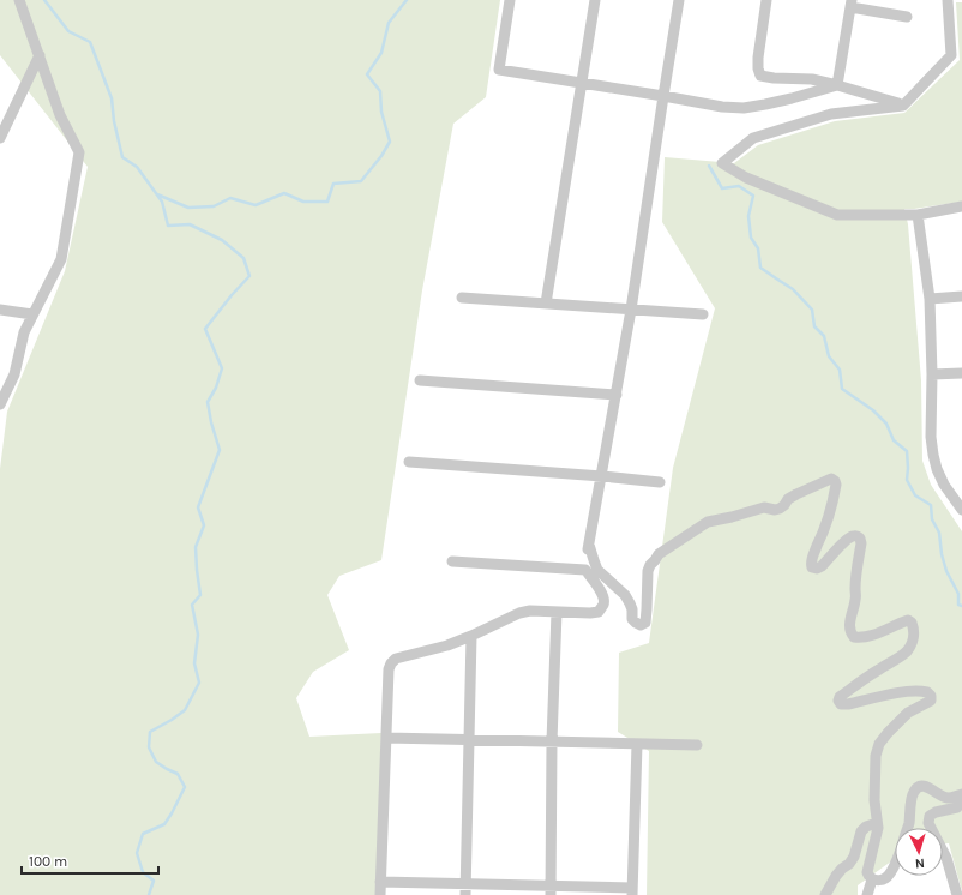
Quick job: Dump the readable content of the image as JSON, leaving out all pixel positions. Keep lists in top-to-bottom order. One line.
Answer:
{"scale_bar":"100 m","north":"bottom"}
